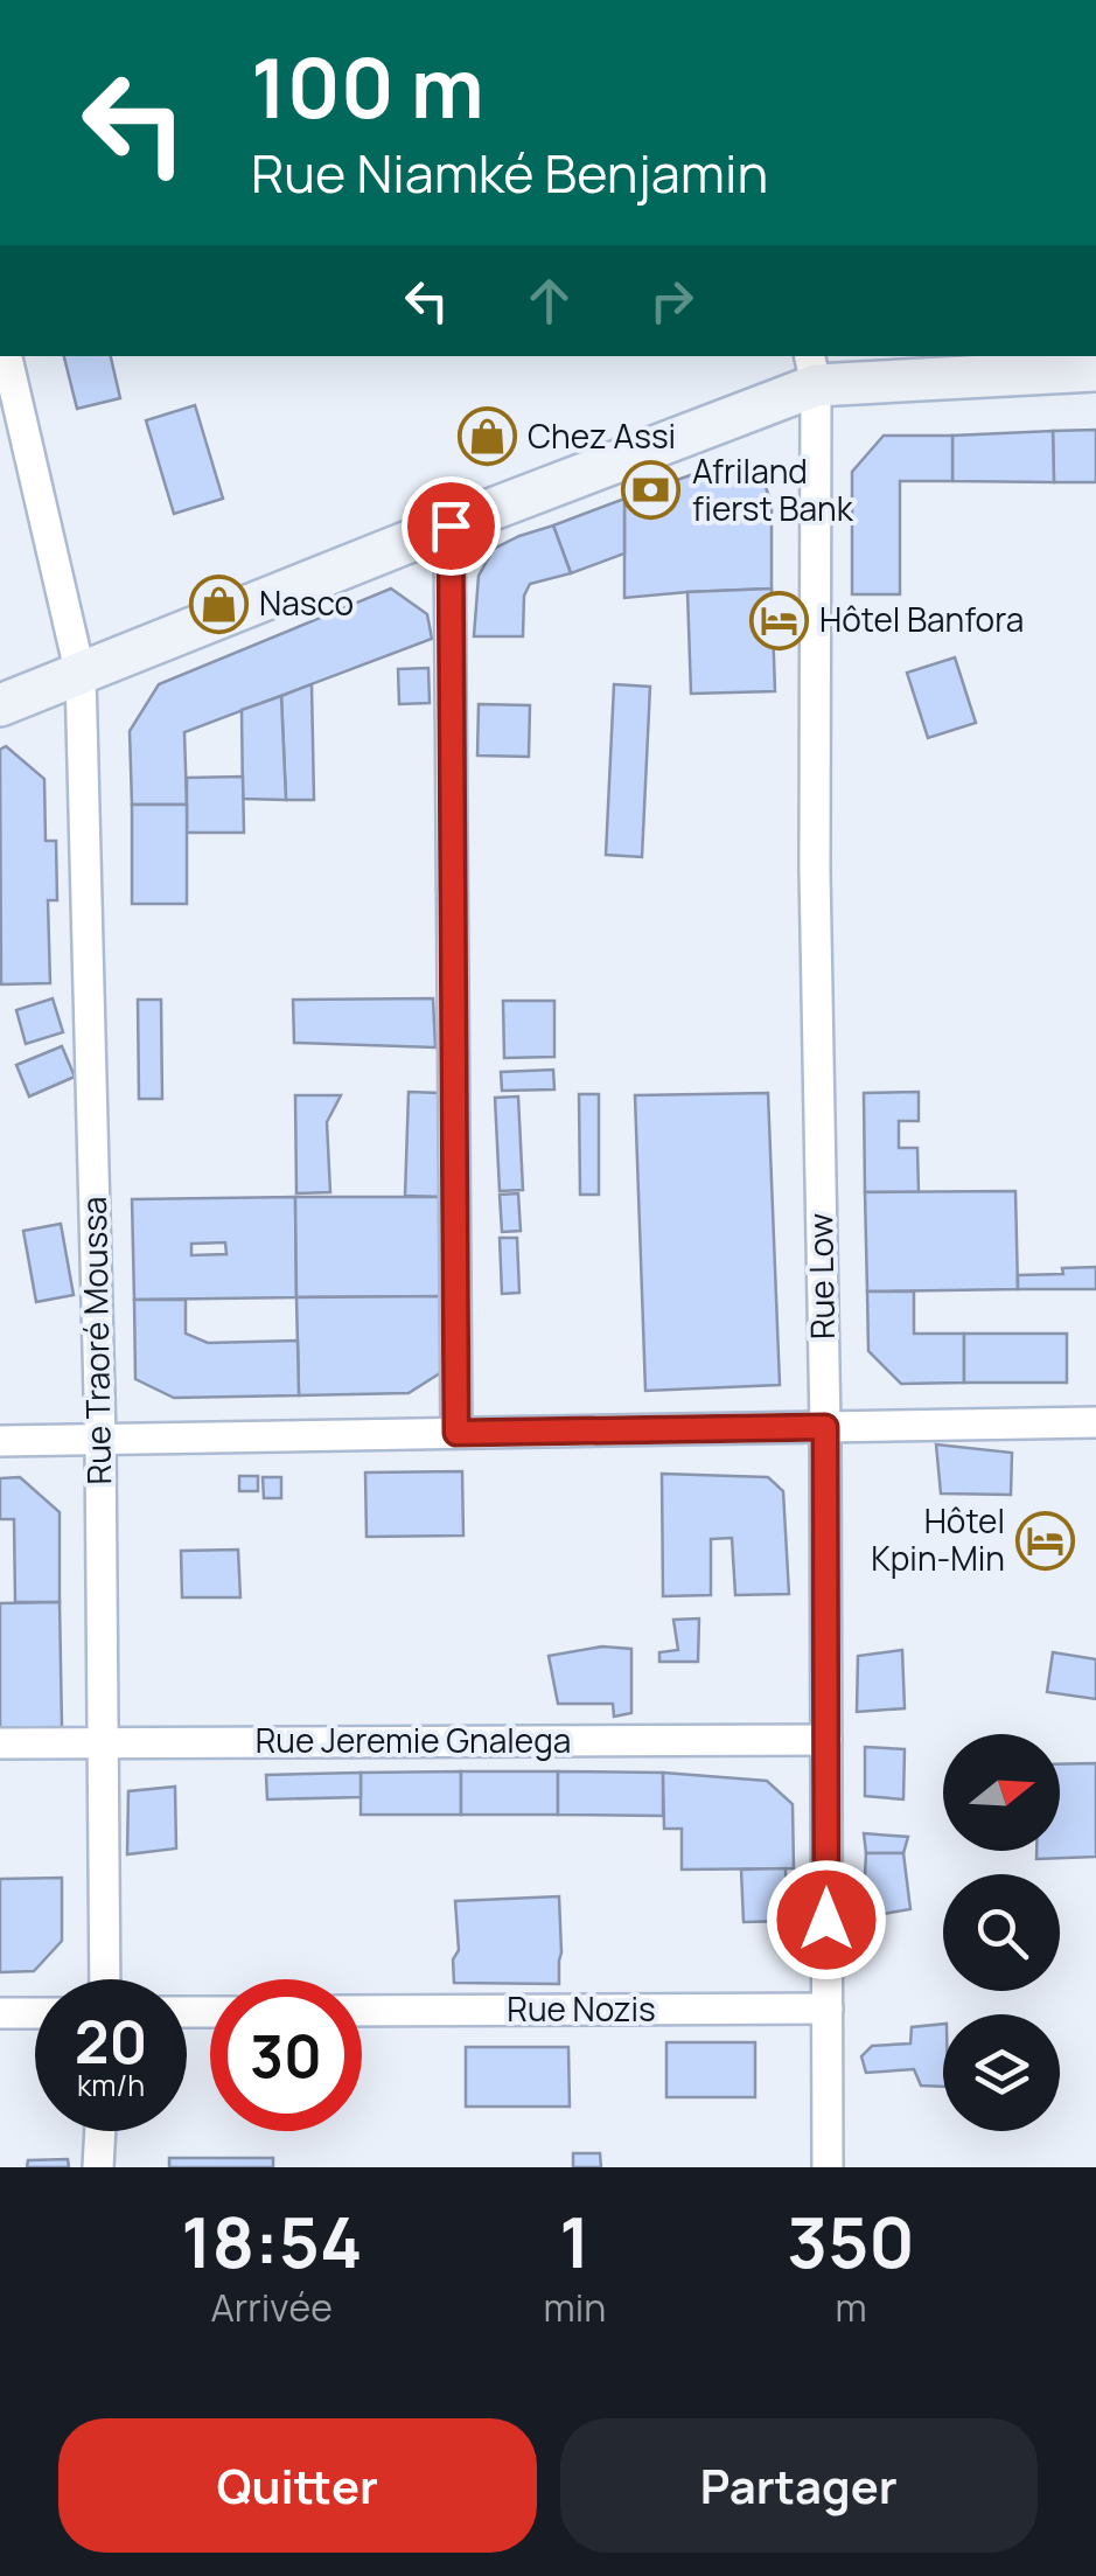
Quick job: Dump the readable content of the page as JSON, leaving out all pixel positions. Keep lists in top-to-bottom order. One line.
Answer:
{"streets":{"street":["Rue Low","Rue Traoré Moussa","Rue Jeremie Gnalega","Rue Nozis"]},"crossings":[["Rue Low","Rue Jeremie Gnalega"],["Rue Low","Rue Nozis"],["Rue Traoré Moussa","Rue Jeremie Gnalega"]],"places":{"shop":["Chez Assi","Nasco"],"bank":["Afriland fierst Bank"],"hotel":["Hôtel Banfora","Hôtel Kpin-Min"]},"north":"right","page":{"turn":["100 m","Rue Niamké Benjamin"],"speed":"20 km/h","limit":"30","eta":["18:54","Arrivée","1","min","350","m"],"buttons":["Quitter","Partager"]}}
